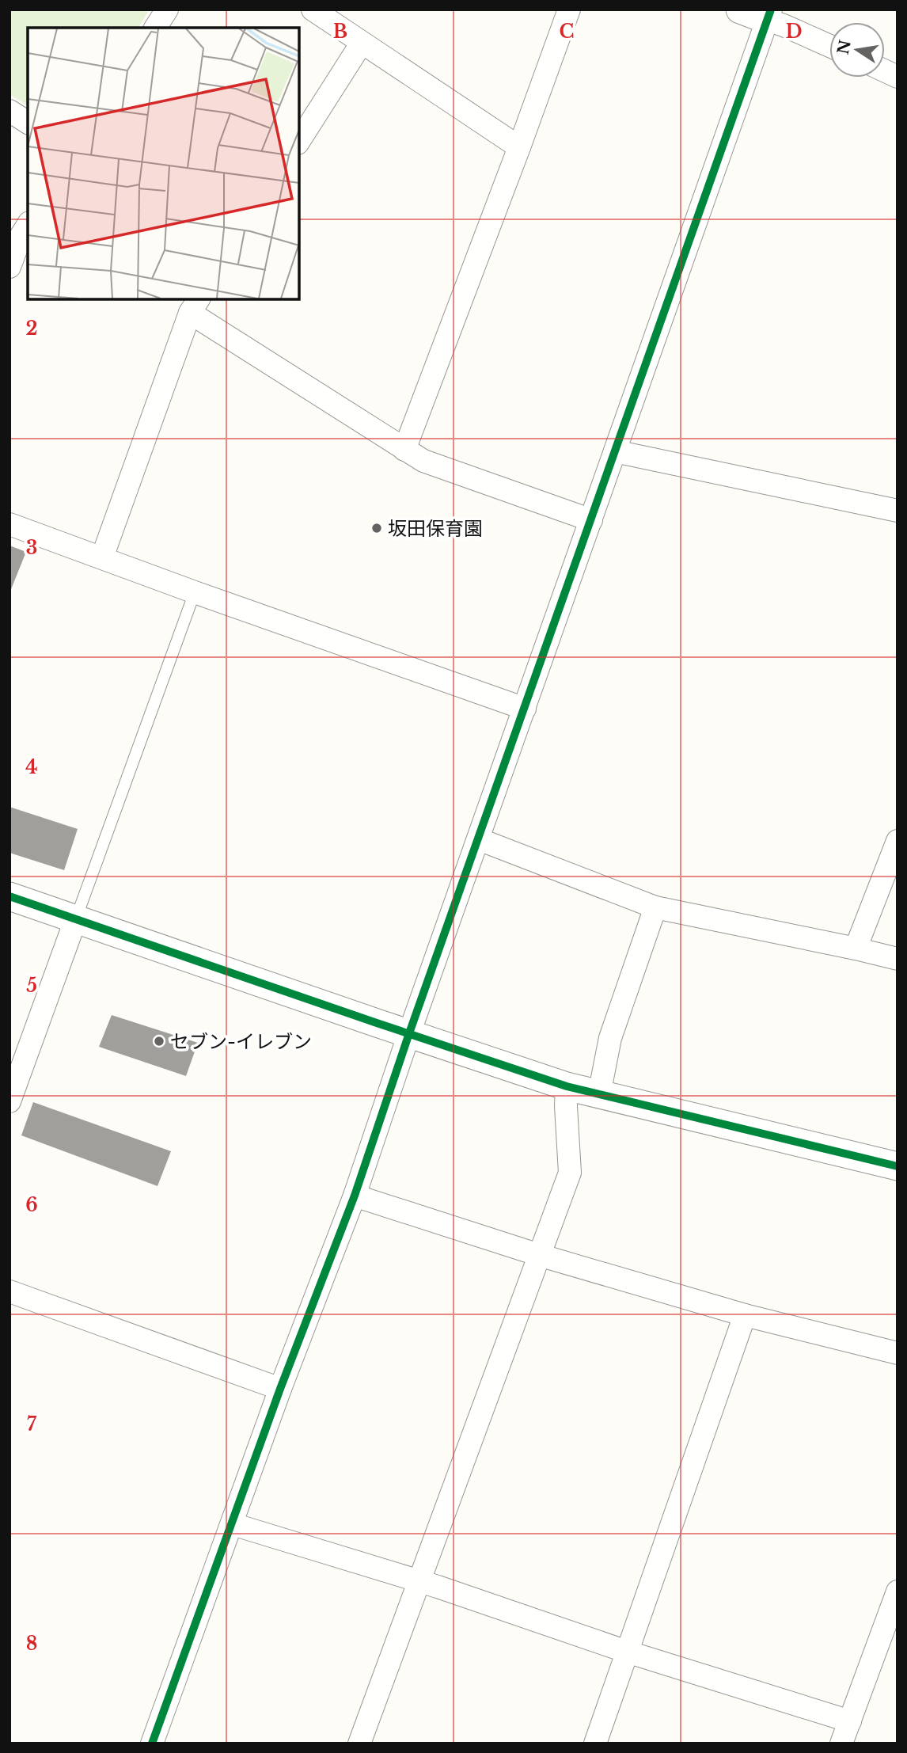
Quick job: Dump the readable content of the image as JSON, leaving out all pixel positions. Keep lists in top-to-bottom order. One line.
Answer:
{"places":["坂田保育園","セブン-イレブン"],"north":"left","grid":{"columns":["B","C","D"],"rows":["2","3","4","5","6","7","8"]}}
